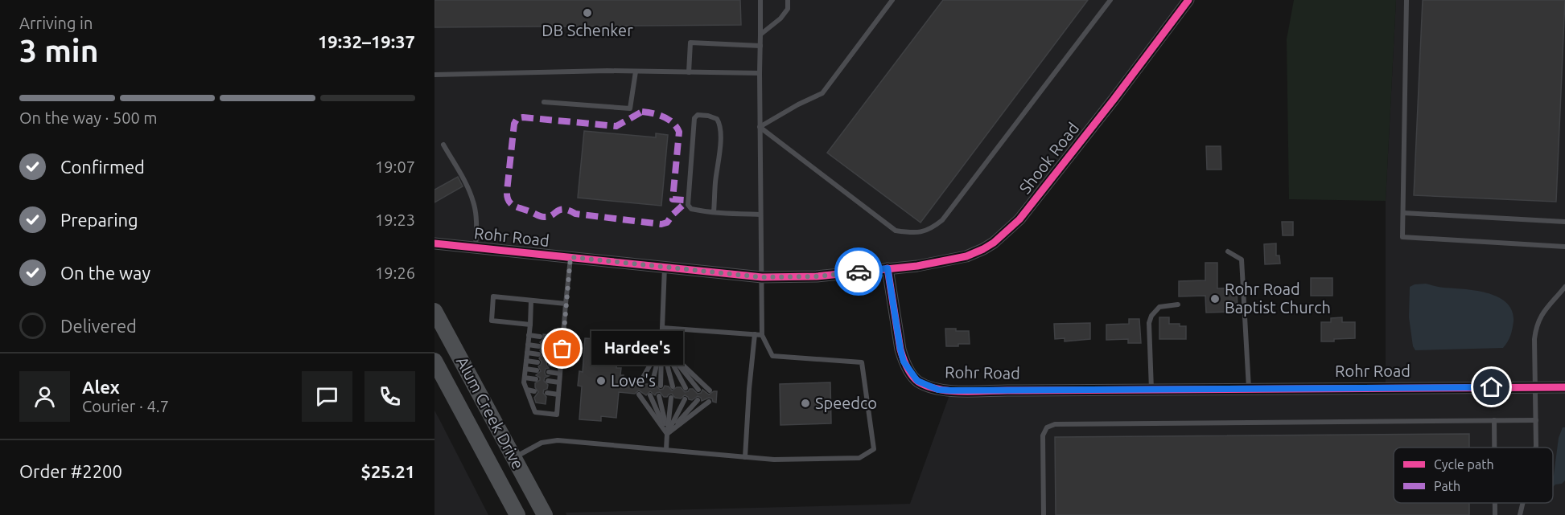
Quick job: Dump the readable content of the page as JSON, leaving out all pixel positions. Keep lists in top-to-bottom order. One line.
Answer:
{"streets":{"main road":["Alum Creek Drive"],"street":["Shook Road","Rohr Road"]},"crossings":[["Shook Road","Rohr Road"]],"places":["DB Schenker","Rohr Road Baptist Church","Hardee's","Love's","Speedco"],"legend":["Cycle path","Path"],"page":{"heading":["3 min","Arriving in","19:32–19:37"],"panel":["Alex","Courier · 4.7","Order #2200","$25.21"],"bar":"On the way · 500 m","list":[["Confirmed","19:07"],["Preparing","19:23"],["On the way","19:26"],"Delivered"],"bubble":"Hardee's"}}
